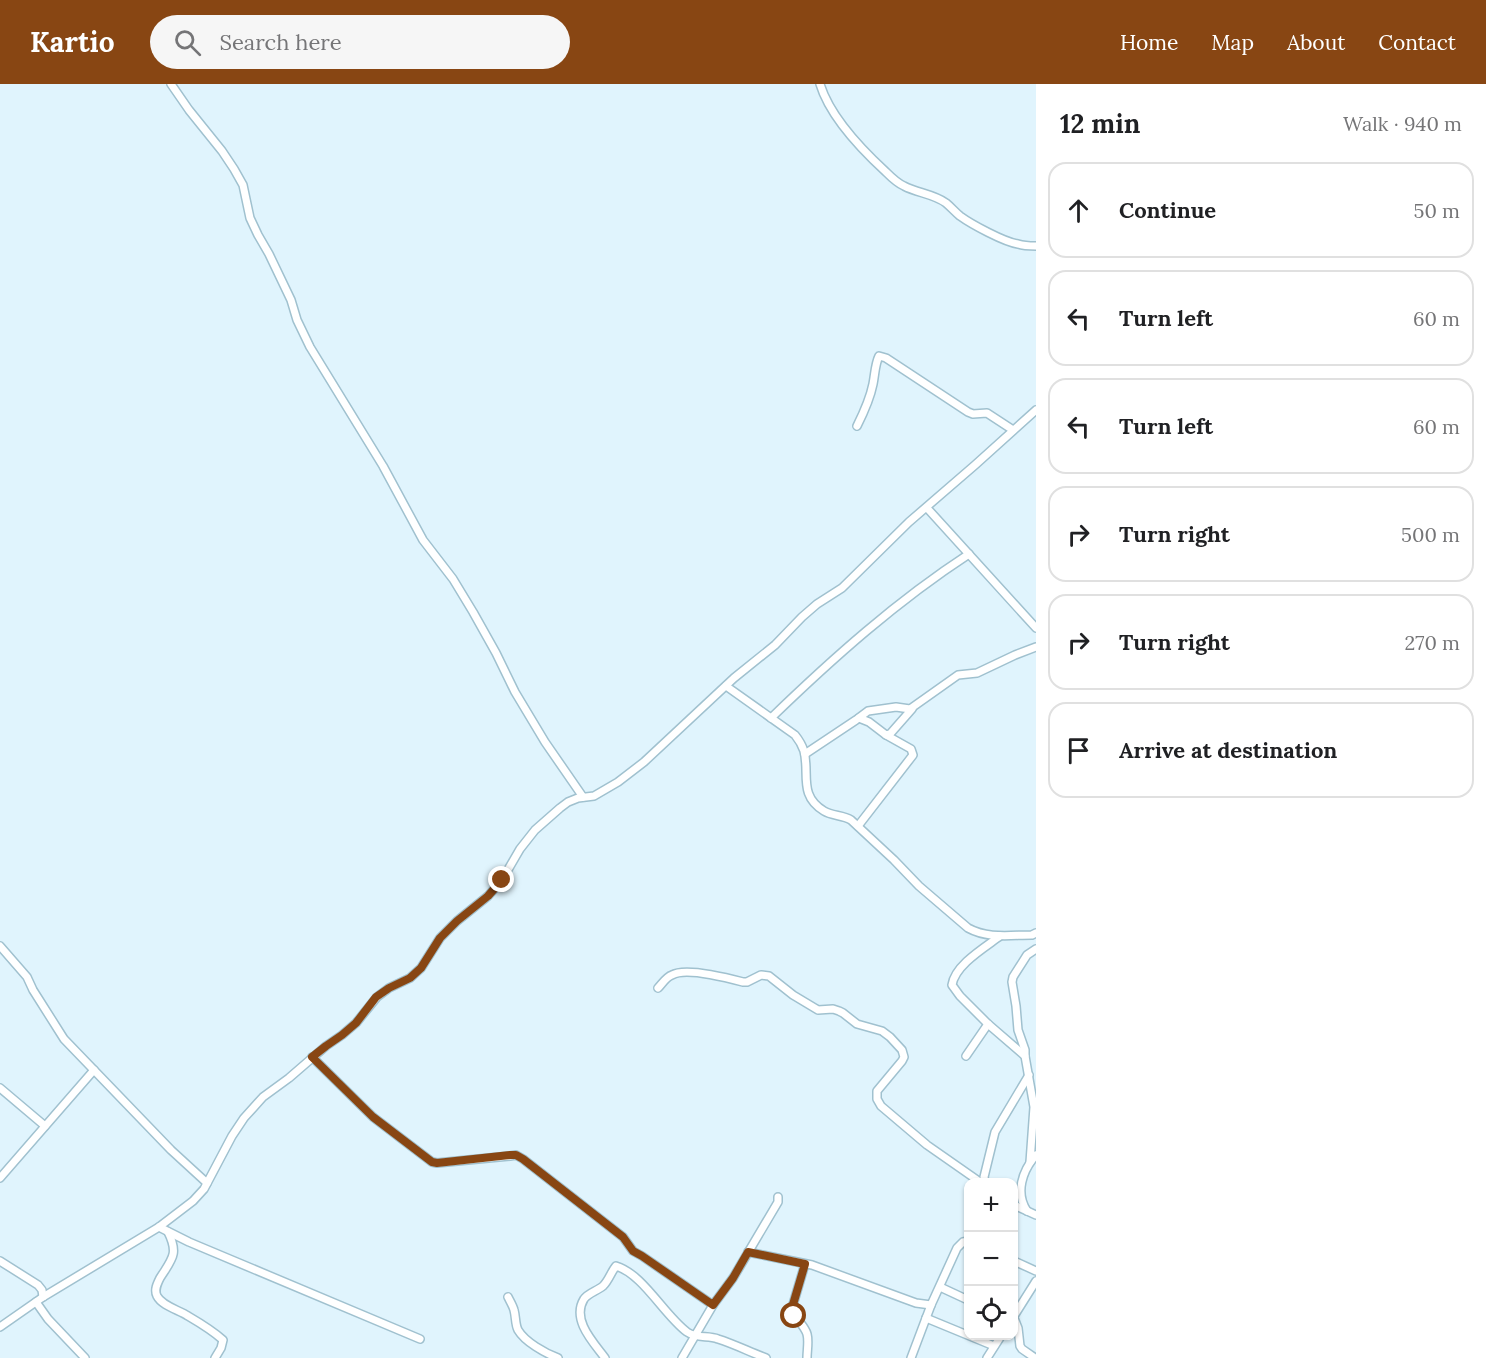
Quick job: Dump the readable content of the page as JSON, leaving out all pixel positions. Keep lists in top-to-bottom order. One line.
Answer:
{"page":{"header":"Kartio","search":"Search here","nav":["Home","Map","About","Contact"],"heading":["12 min","Walk · 940 m"],"list":[["Continue","50 m"],["Turn left","60 m"],["Turn left","60 m"],["Turn right","500 m"],["Turn right","270 m"],"Arrive at destination"],"map_buttons":["+","−"]}}
